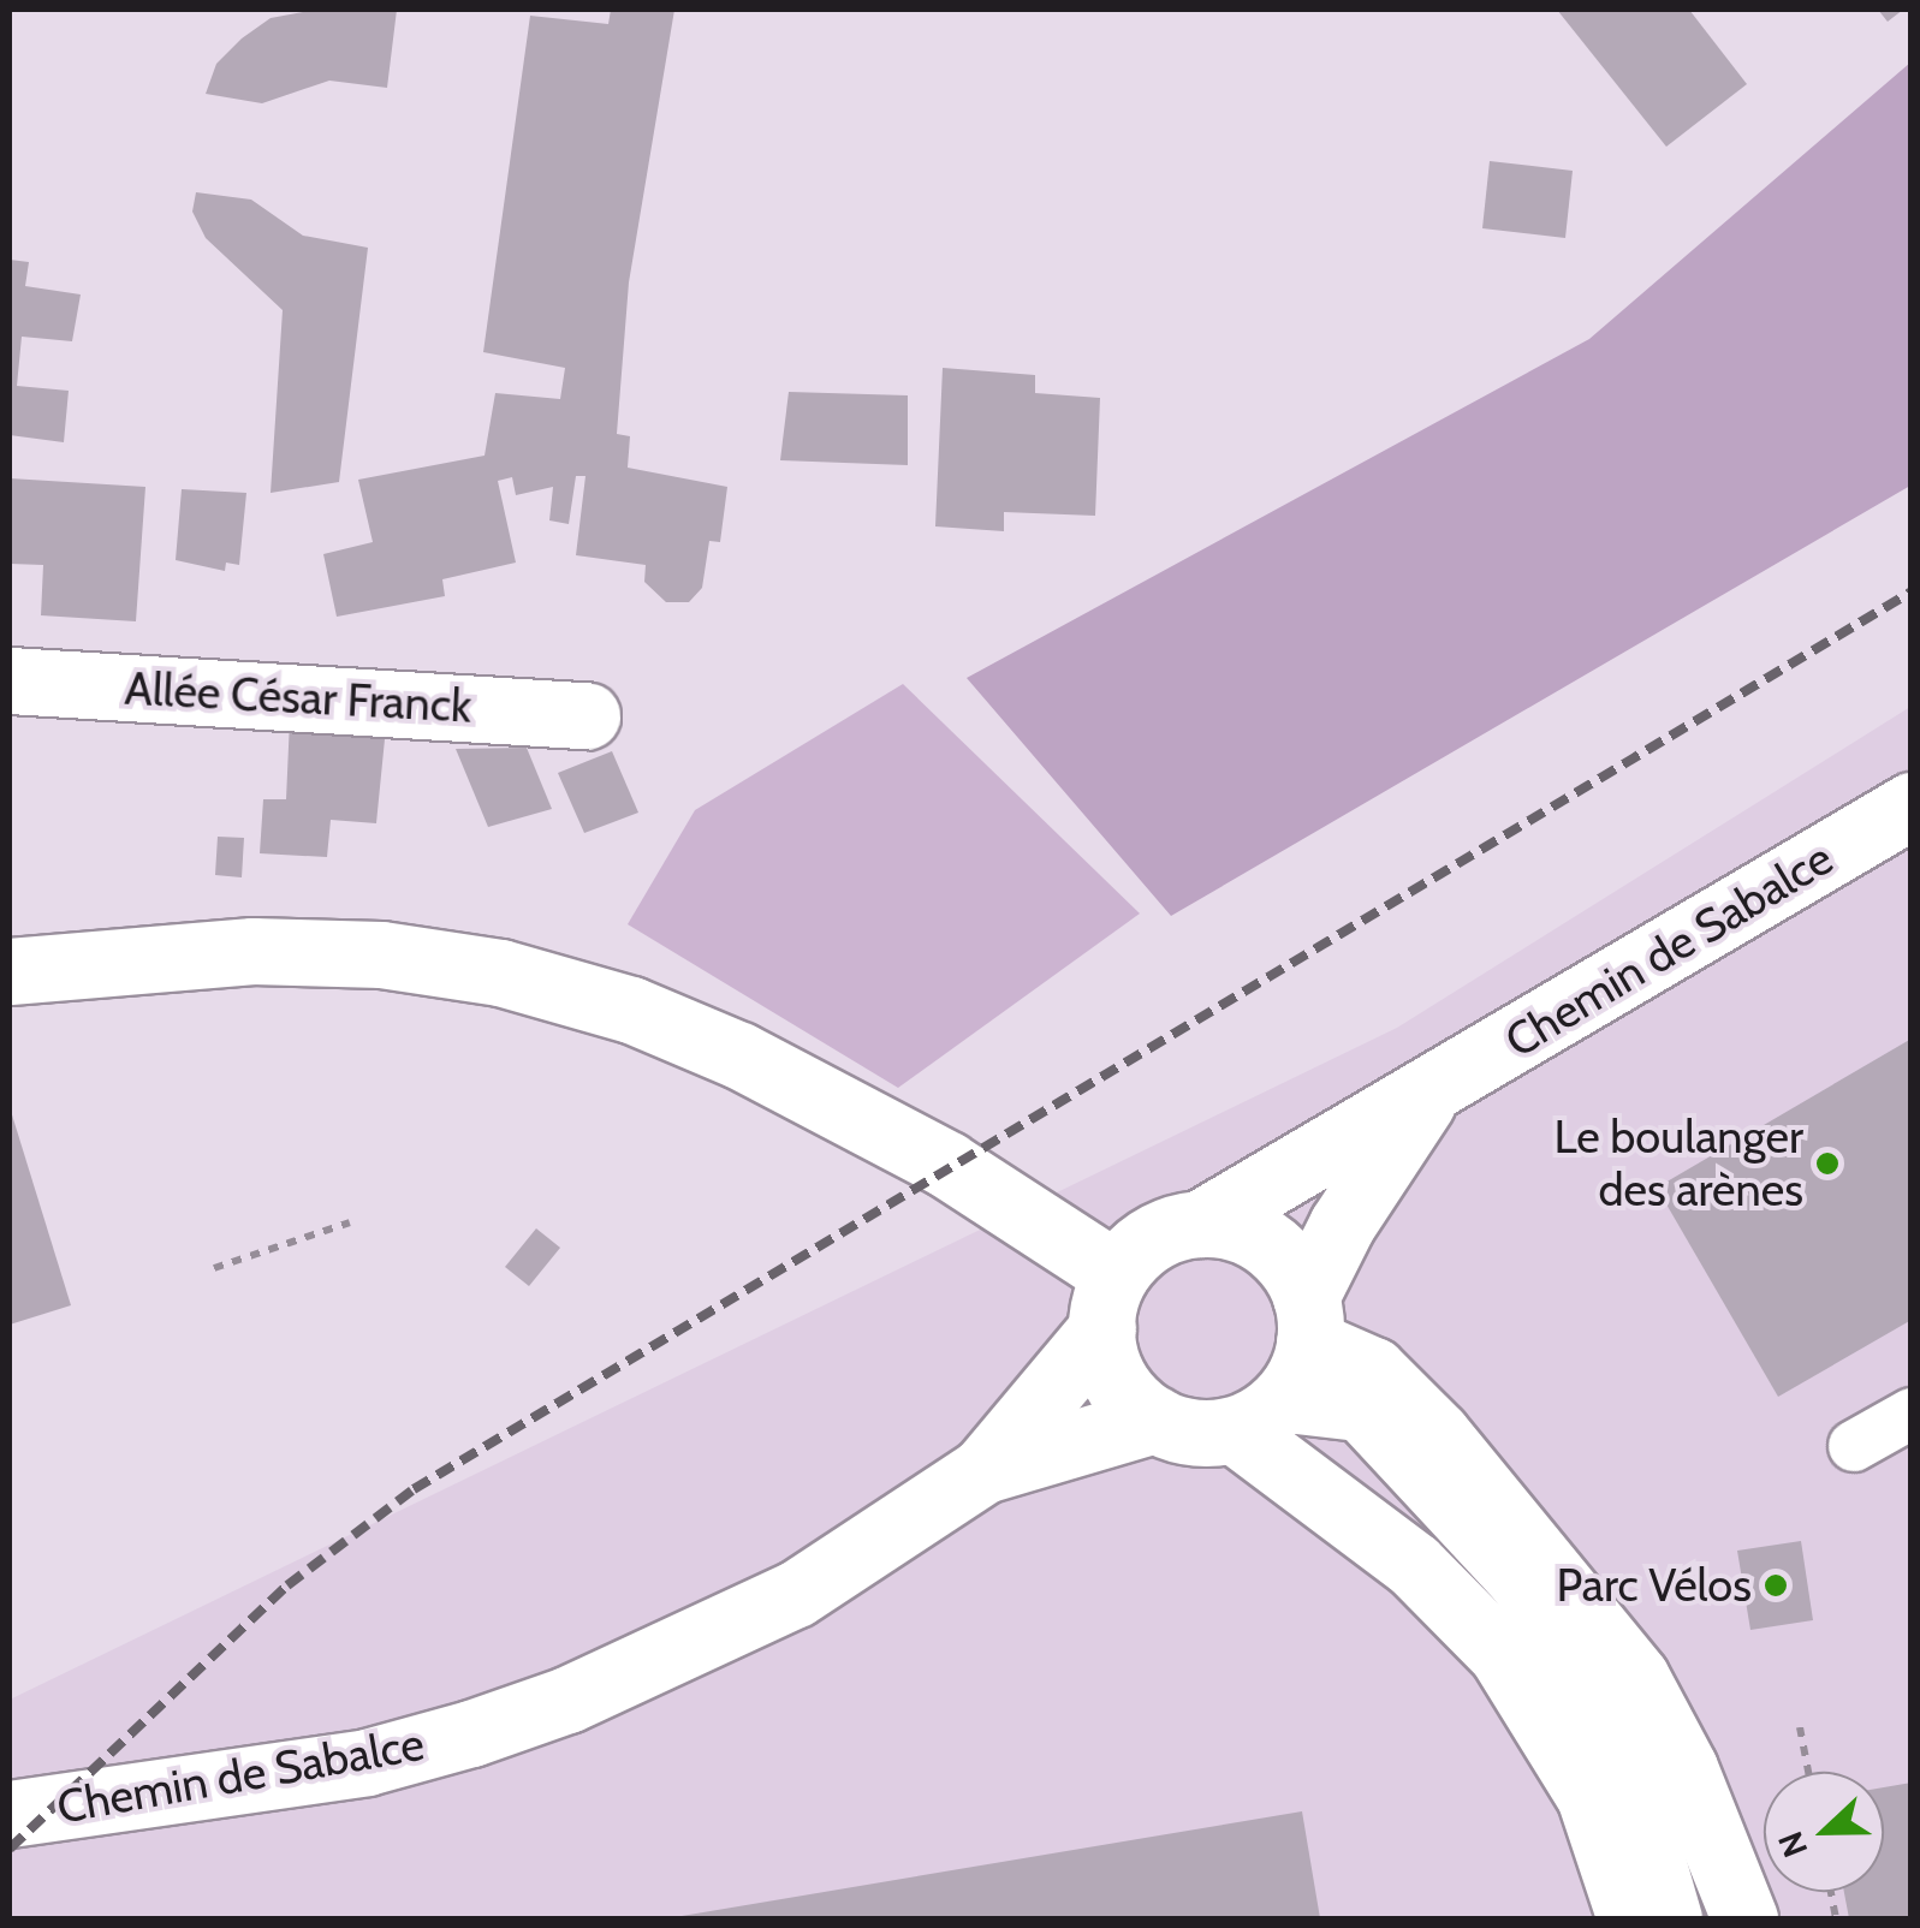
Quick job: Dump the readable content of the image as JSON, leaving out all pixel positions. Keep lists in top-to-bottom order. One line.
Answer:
{"streets":{"street":["Allée César Franck","Chemin de Sabalce"]},"places":["Le boulanger des arènes","Parc Vélos"],"north":"left"}
